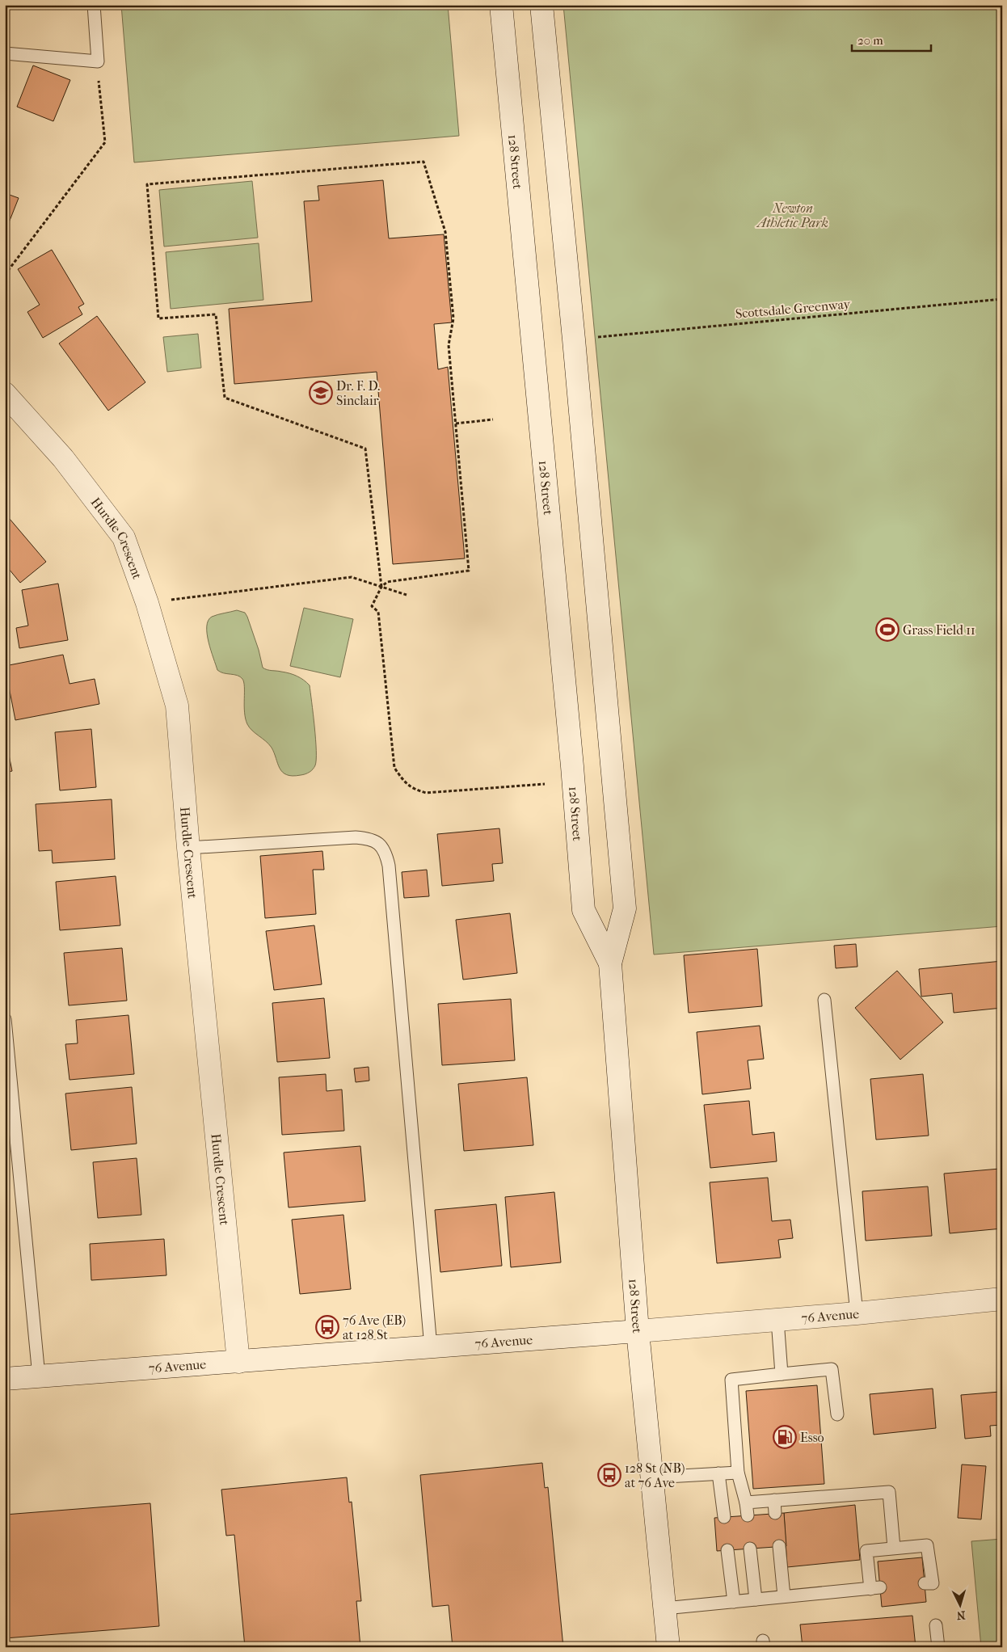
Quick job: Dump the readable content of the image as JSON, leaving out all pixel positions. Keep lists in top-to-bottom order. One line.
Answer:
{"streets":{"main road":["128 Street","Hurdle Crescent","76 Avenue"],"path":["Scottsdale Greenway"]},"crossings":[["128 Street","76 Avenue"],["Hurdle Crescent","76 Avenue"]],"parks":["Newton Athletic Park"],"places":{"school or university":["Dr. F. D. Sinclair"],"sports":["Grass Field 11"],"bus stop":["76 Ave (EB) at 128 St","128 St (NB) at 76 Ave"],"fuel station":["Esso"]},"scale_bar":"20 m","north":"bottom"}
